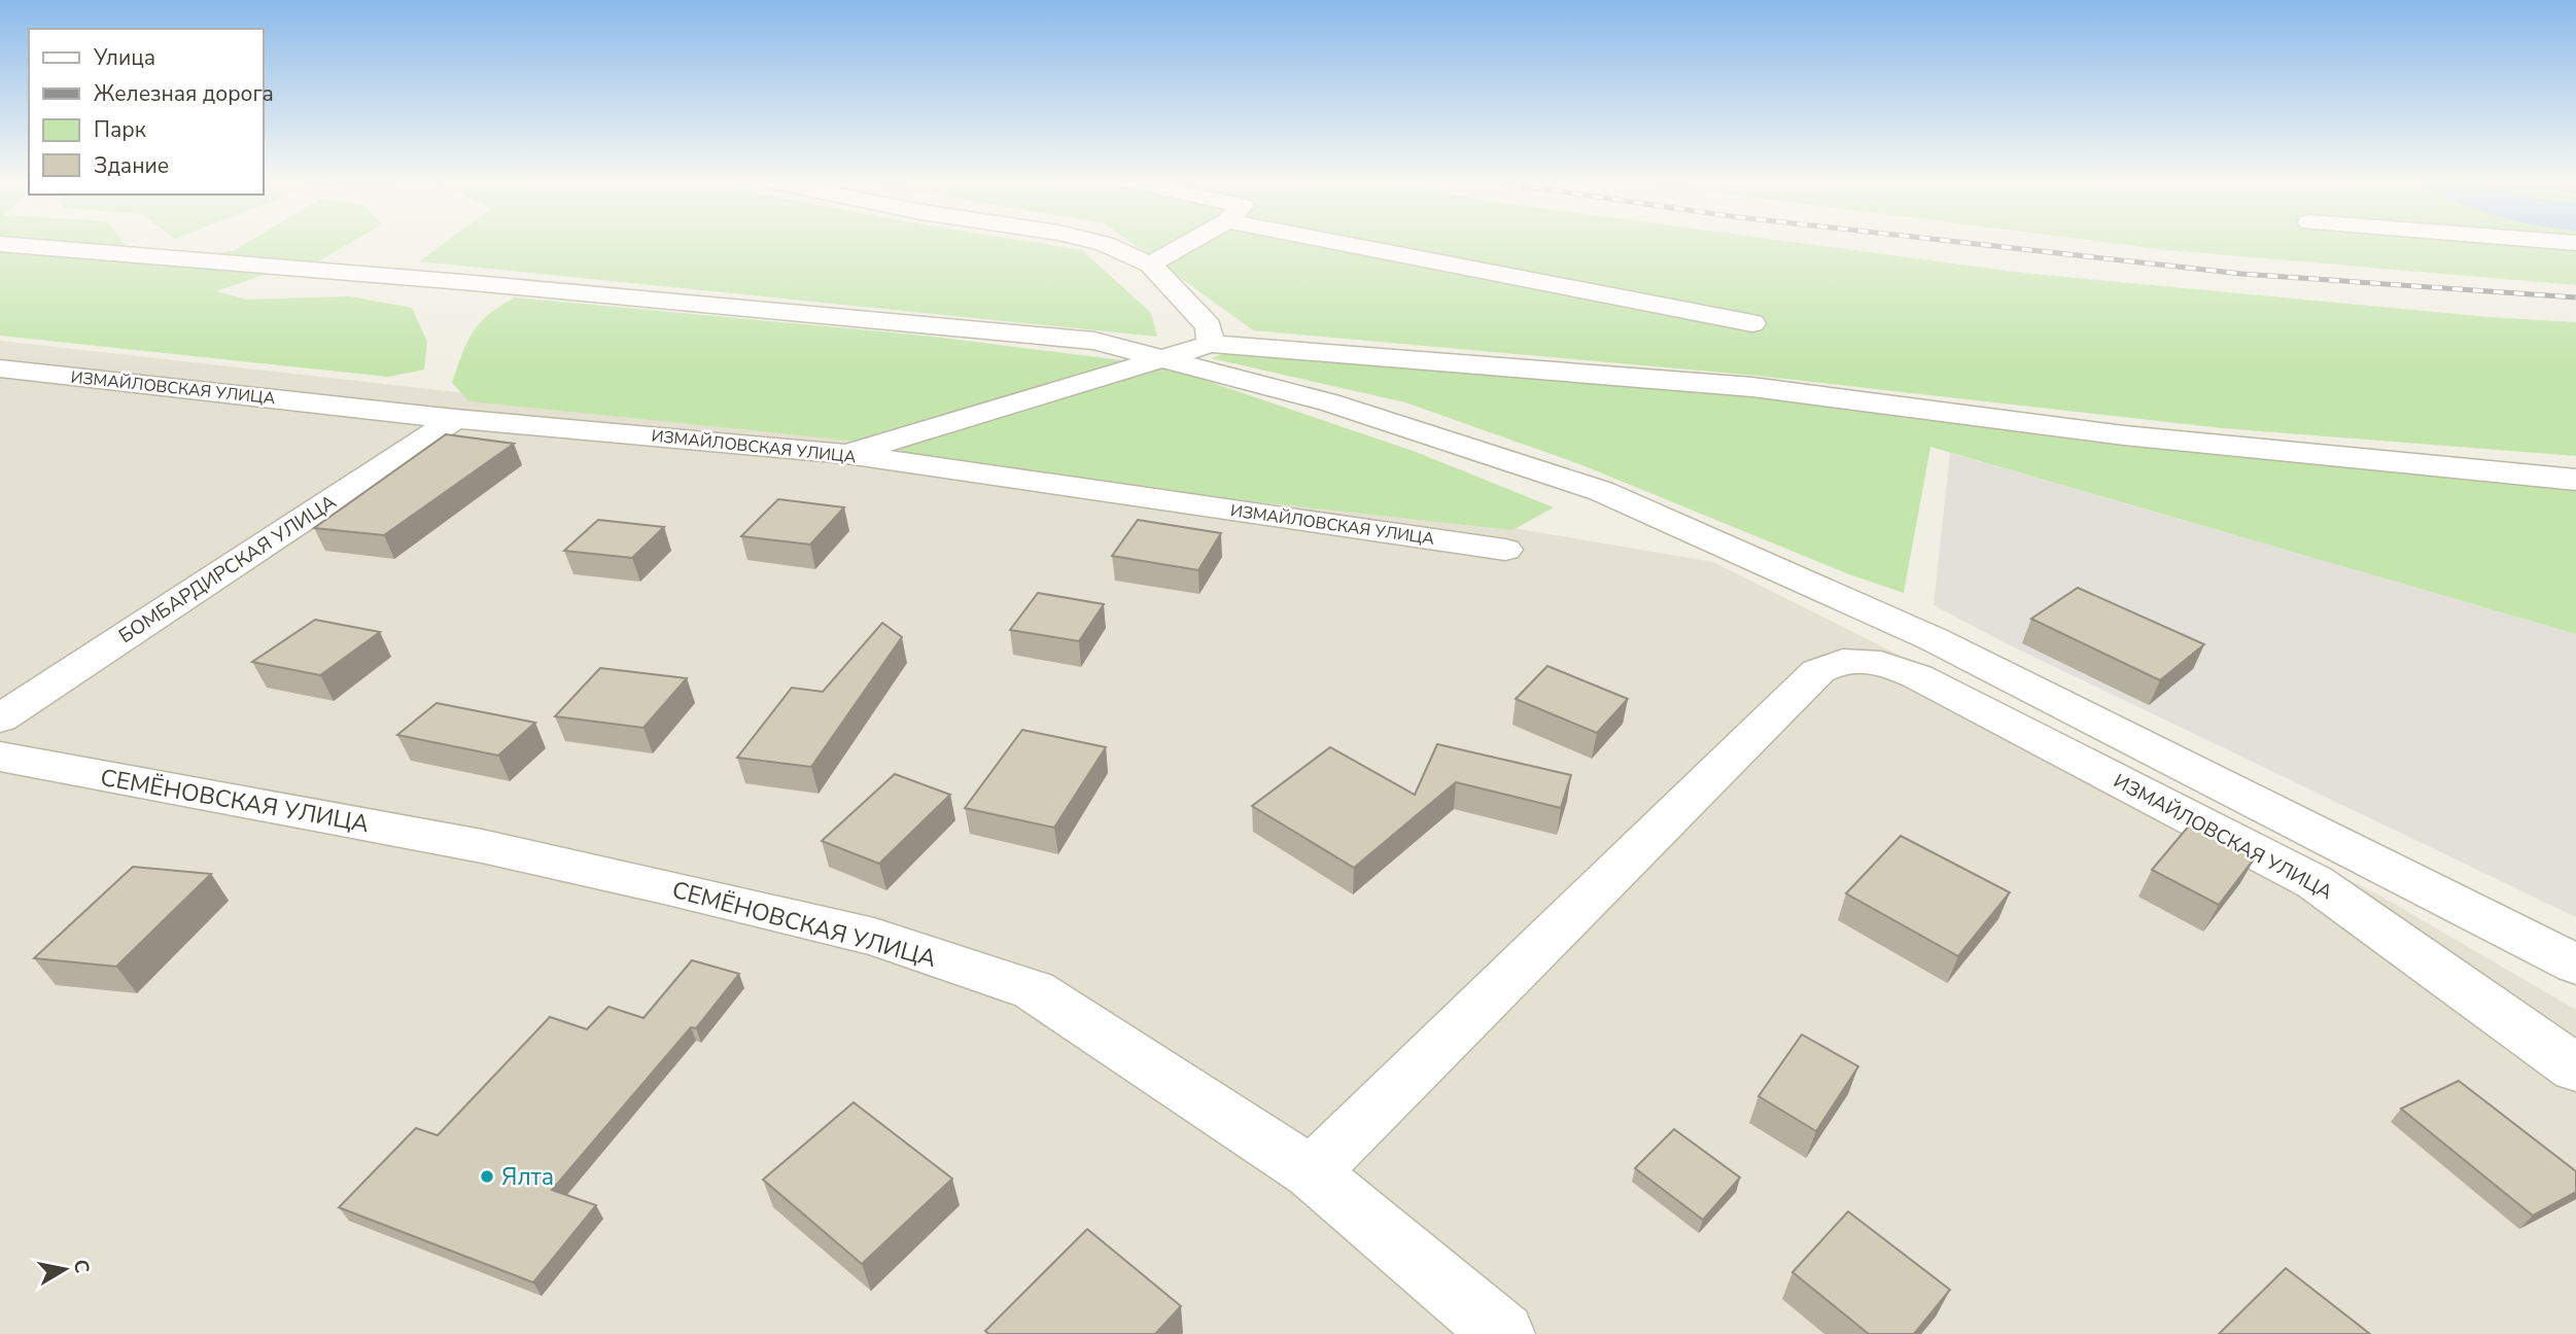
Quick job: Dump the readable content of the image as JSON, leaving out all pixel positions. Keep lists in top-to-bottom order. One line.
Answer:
{"streets":{"street":["ИЗМАЙЛОВСКАЯ УЛИЦА","БОМБАРДИРСКАЯ УЛИЦА","СЕМЁНОВСКАЯ УЛИЦА"]},"crossings":[["ИЗМАЙЛОВСКАЯ УЛИЦА","БОМБАРДИРСКАЯ УЛИЦА"],["ИЗМАЙЛОВСКАЯ УЛИЦА","СЕМЁНОВСКАЯ УЛИЦА"]],"places":["Ялта"],"legend":["Улица","Железная дорога","Парк","Здание"],"north":"right"}
